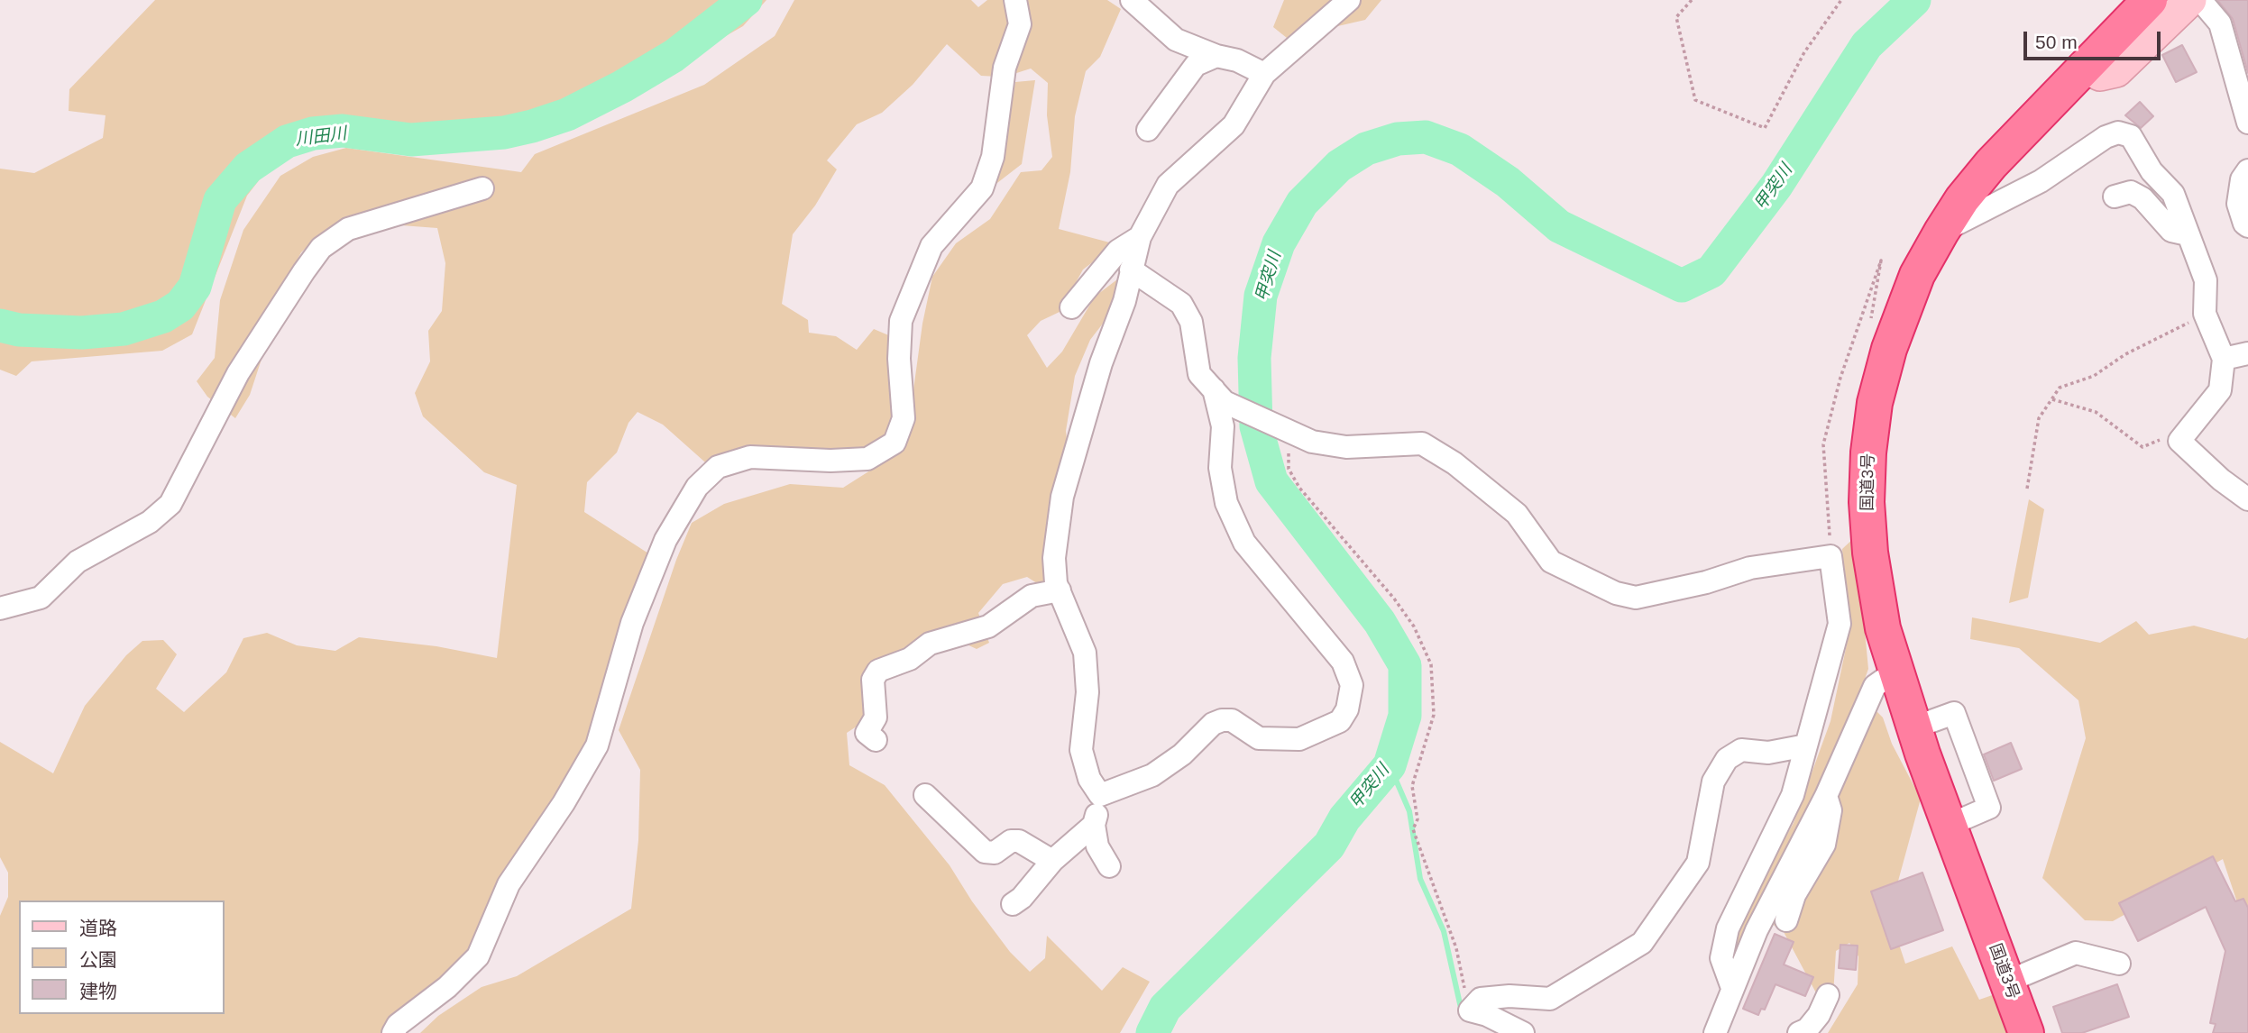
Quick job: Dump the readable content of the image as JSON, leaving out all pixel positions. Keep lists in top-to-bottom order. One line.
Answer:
{"streets":{"highway":["国道3号"]},"water":["川田川","甲突川"],"legend":["道路","公園","建物"],"scale_bar":"50 m"}
